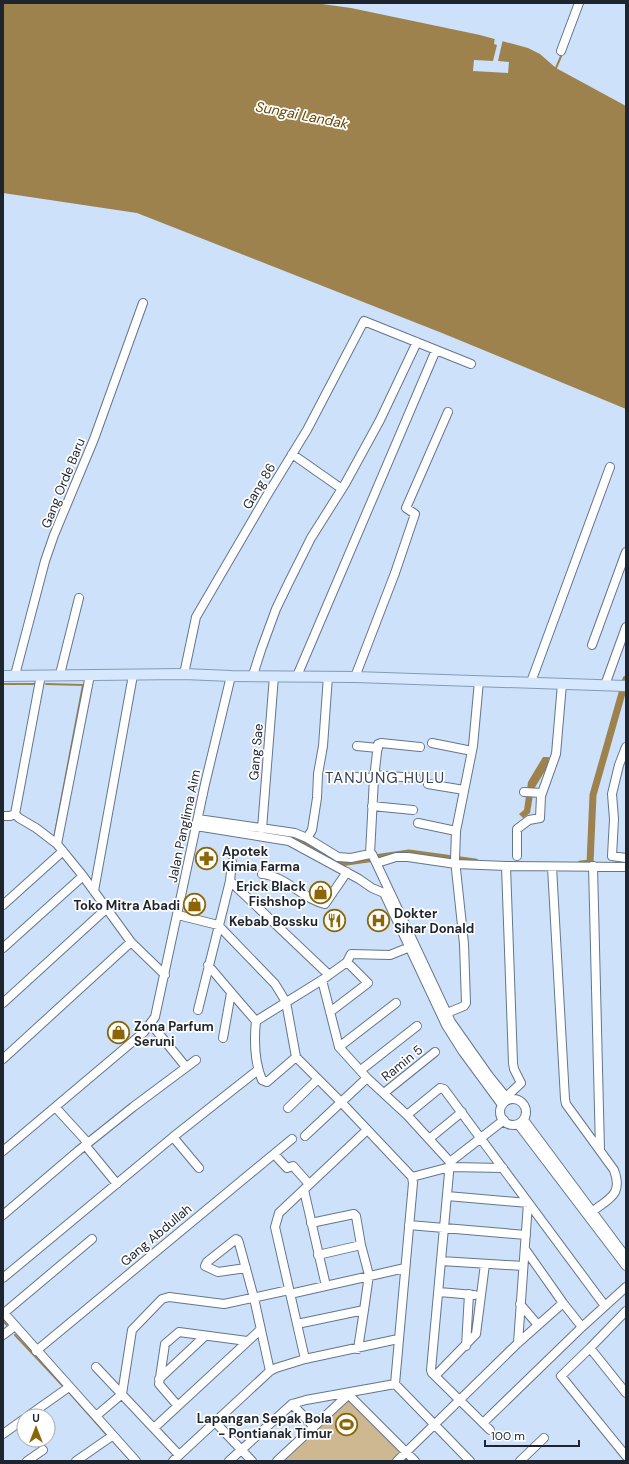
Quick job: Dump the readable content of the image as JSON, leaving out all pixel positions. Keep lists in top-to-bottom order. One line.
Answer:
{"streets":{"street":["Gang Orde Baru","Gang 86","Gang Sae","Jalan Panglima Aim","Ramin 5","Gang Abdullah"]},"districts":["TANJUNG HULU"],"water":["Sungai Landak"],"places":{"pharmacy":["Apotek Kimia Farma"],"shop":["Erick Black Fishshop","Toko Mitra Abadi","Zona Parfum Seruni"],"hospital":["Dokter Sihar Donald"],"restaurant":["Kebab Bossku"],"sports":["Lapangan Sepak Bola - Pontianak Timur"]},"scale_bar":"100 m","north":"top"}
